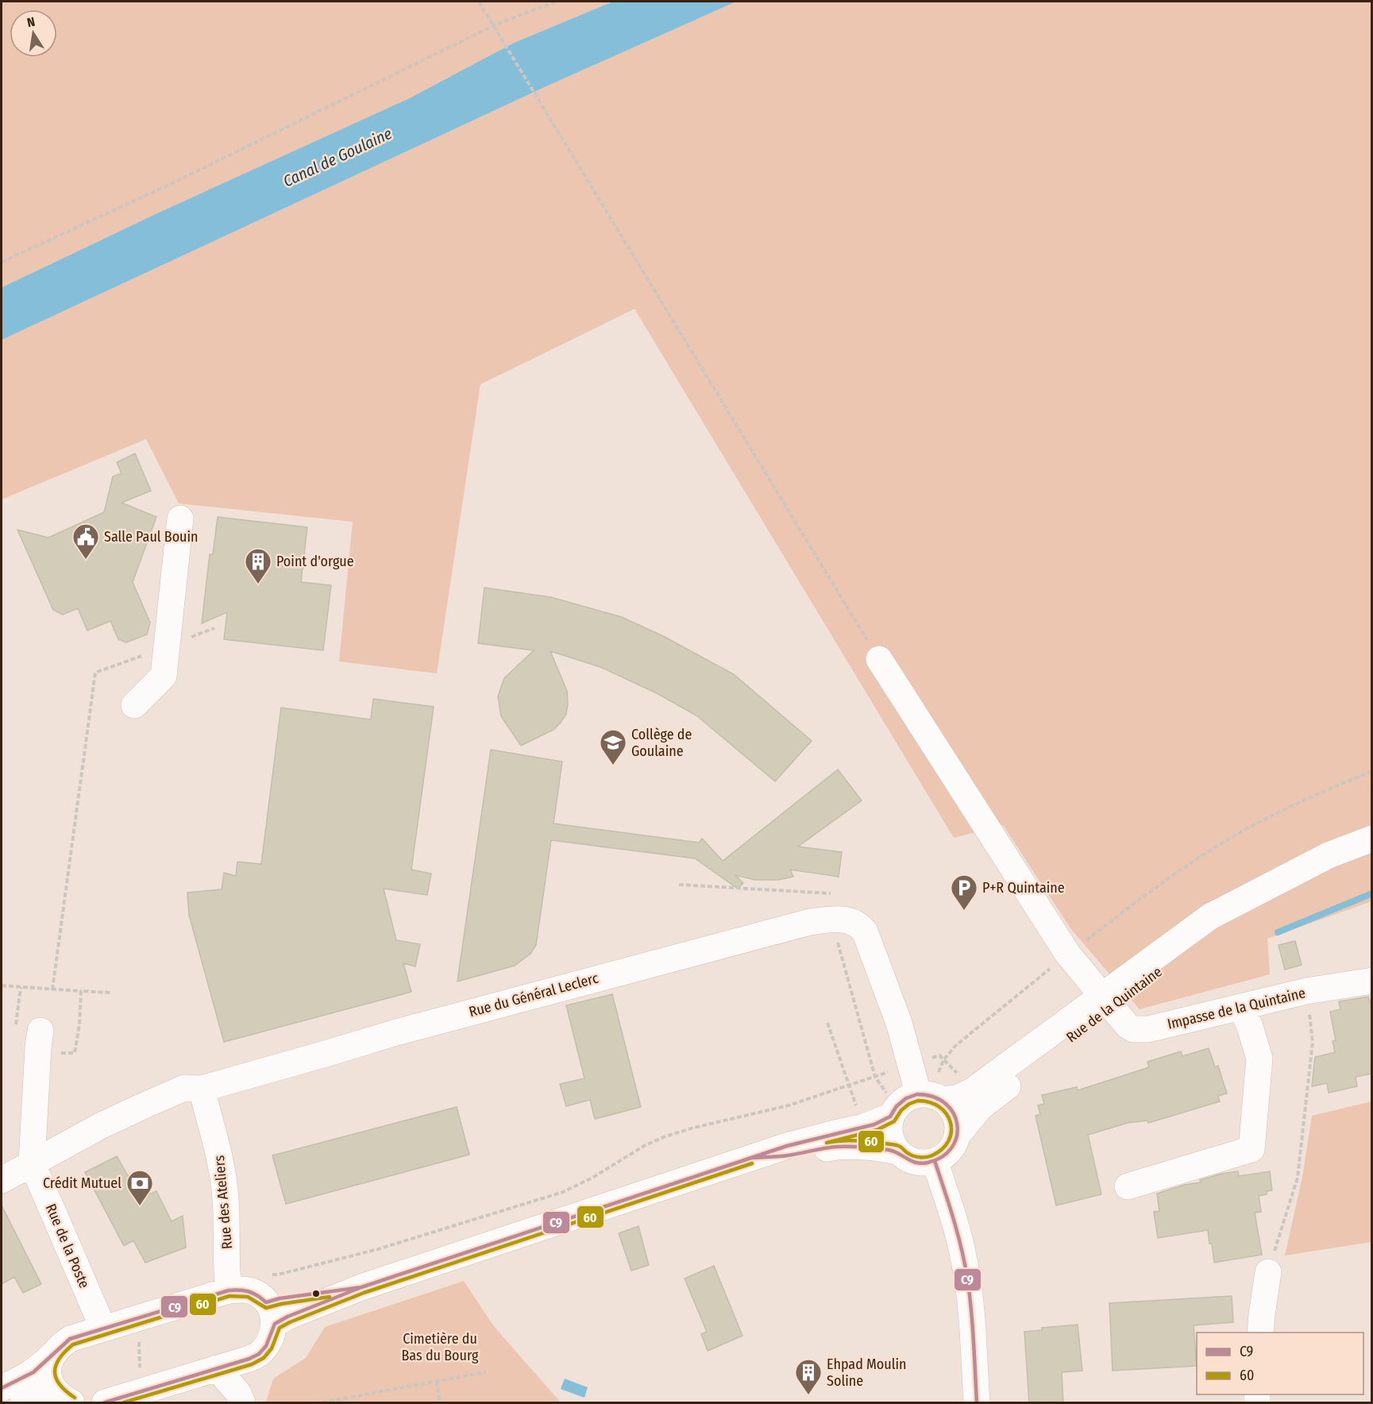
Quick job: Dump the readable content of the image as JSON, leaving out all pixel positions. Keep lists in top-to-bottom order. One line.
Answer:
{"streets":{"street":["Rue du Général Leclerc","Rue de la Quintaine","Impasse de la Quintaine","Rue des Ateliers","Rue de la Poste"]},"crossings":[["Rue du Général Leclerc","Rue des Ateliers"],["Rue du Général Leclerc","Rue de la Poste"],["Rue de la Quintaine","Impasse de la Quintaine"]],"water":["Canal de Goulaine"],"parks":["Cimetière du Bas du Bourg"],"places":{"public building":["Salle Paul Bouin"],"building":["Point d'orgue","Ehpad Moulin Soline"],"school or university":["Collège de Goulaine"],"parking":["P+R Quintaine"],"bank":["Crédit Mutuel"]},"lines":["transit line C9","transit line 60"],"legend":["C9","60"],"north":"top"}
